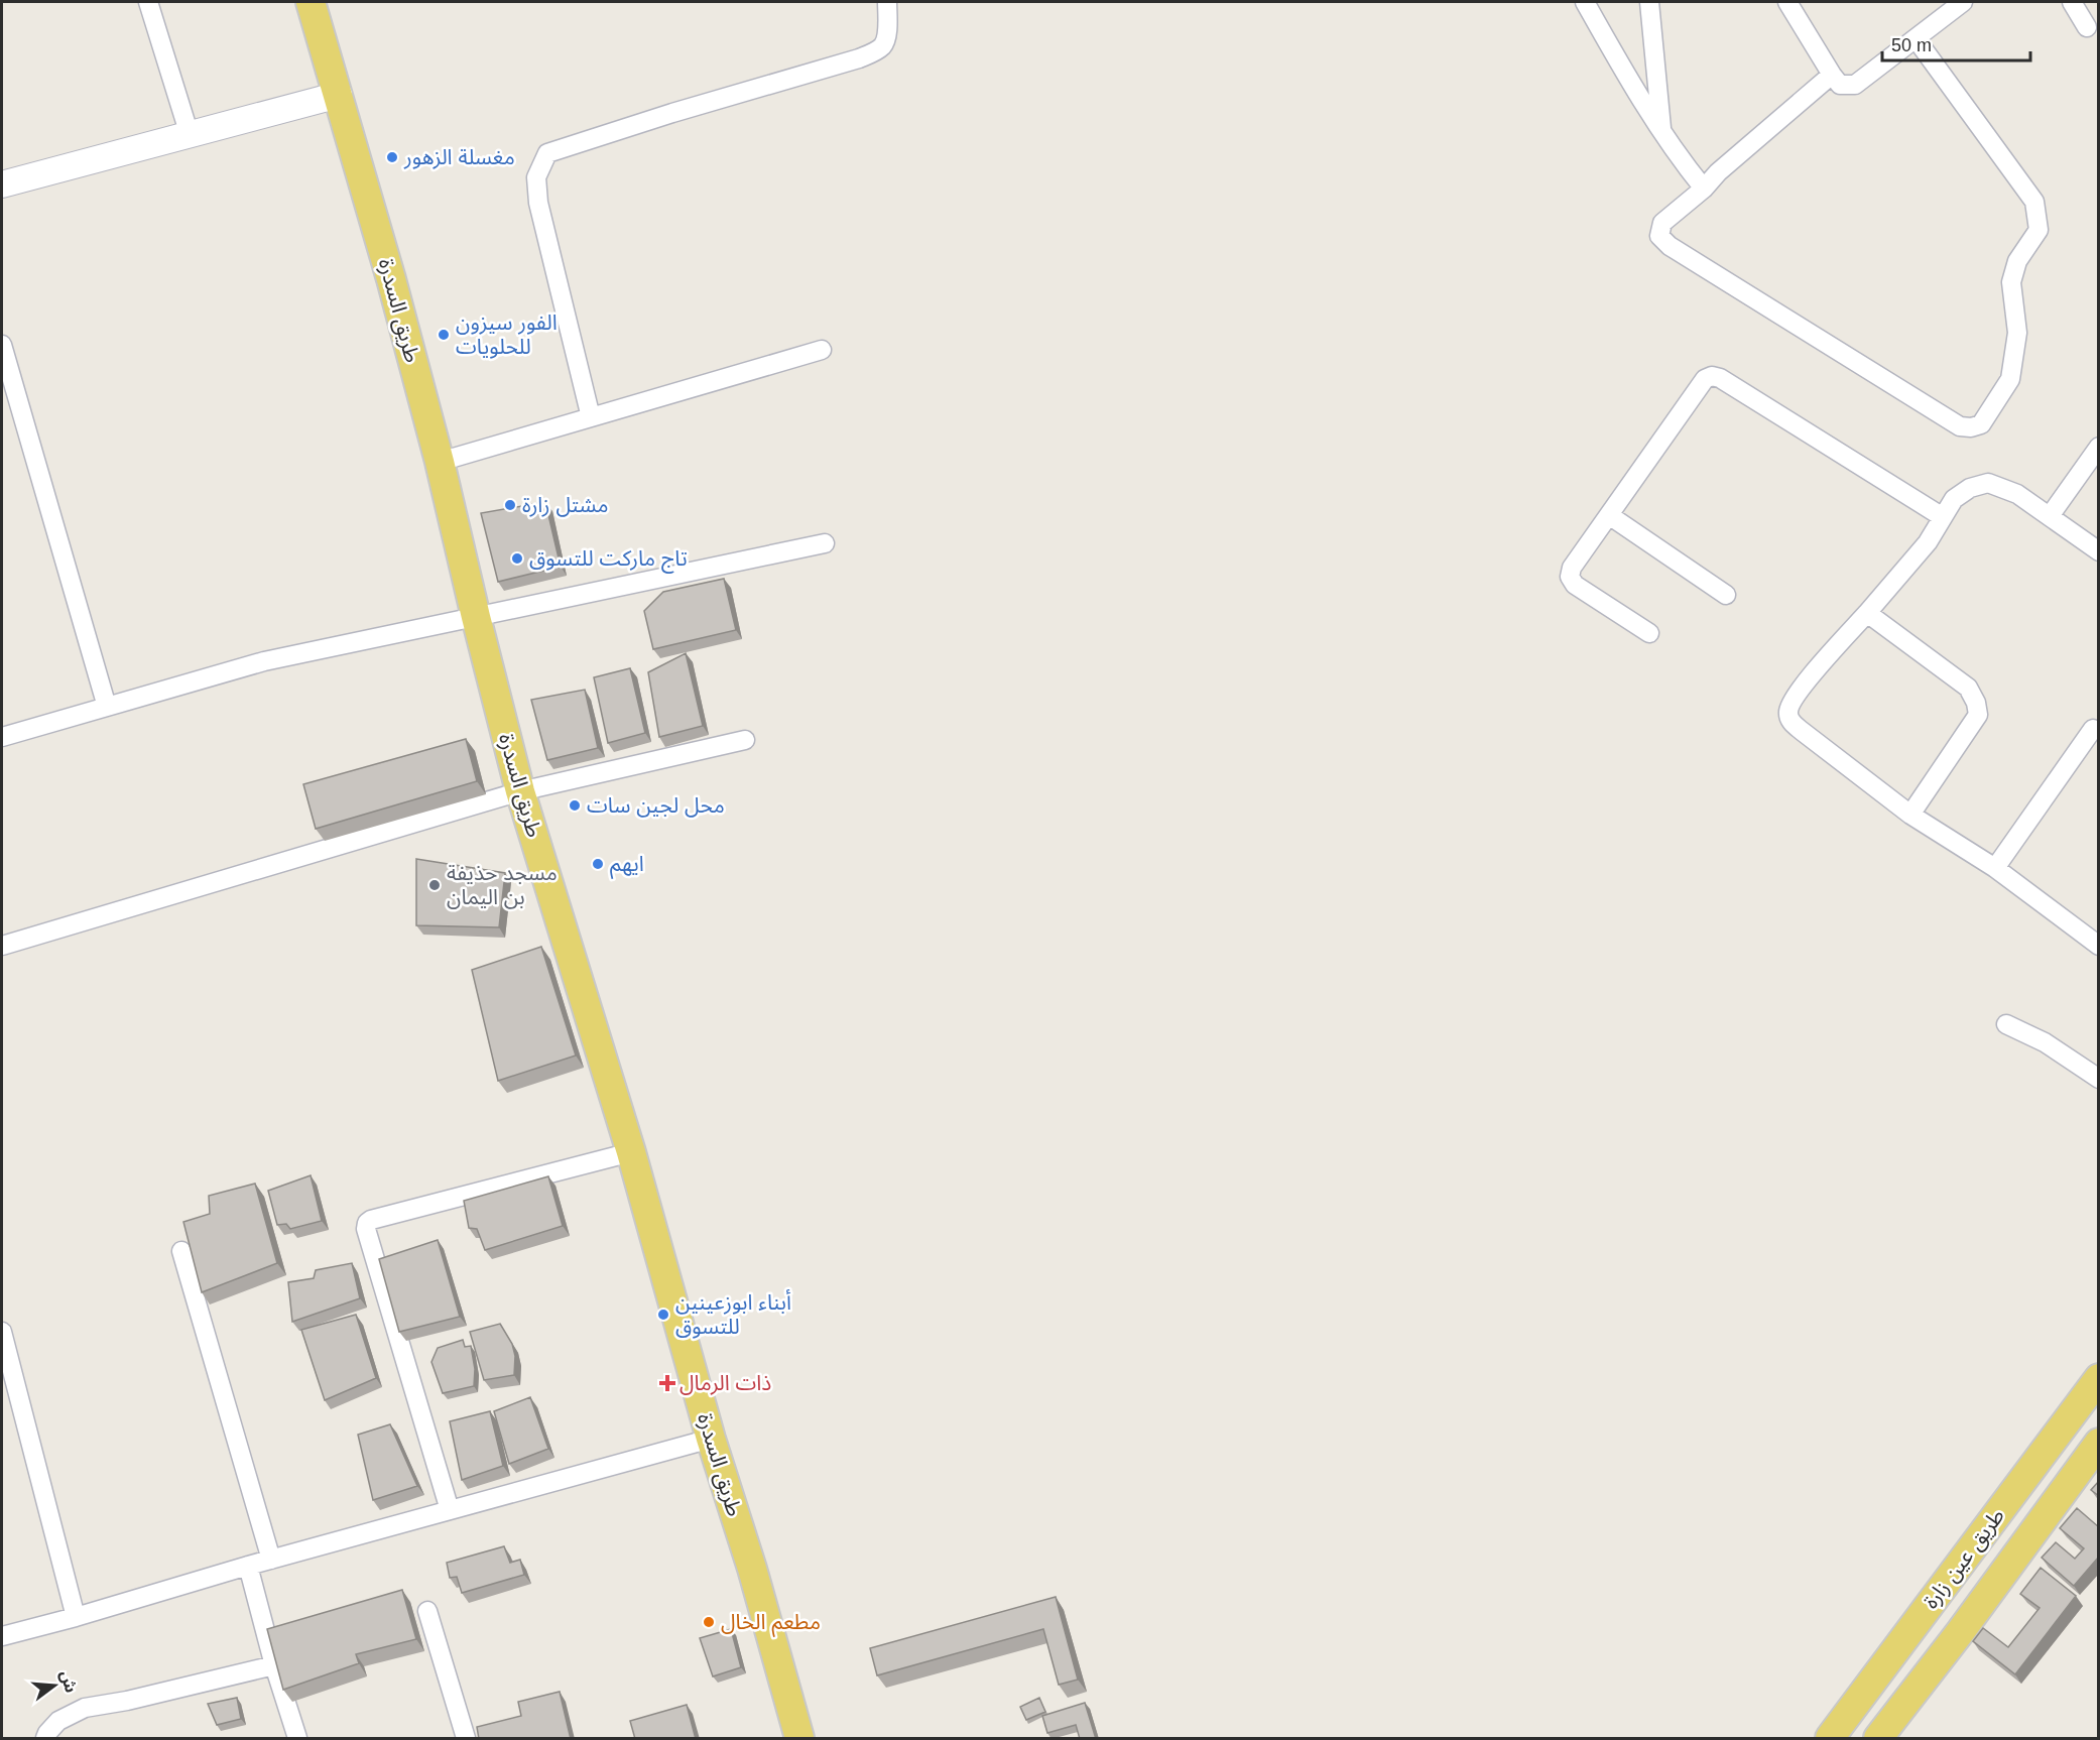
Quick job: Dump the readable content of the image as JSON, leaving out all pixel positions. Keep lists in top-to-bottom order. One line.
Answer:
{"streets":{"main road":["طريق السدرة","طريق عين زارة"]},"places":{"other":["مغسلة الزهور","الفور سيزون للحلويات","مشتل زارة","تاج ماركت للتسوق","محل لجين سات","ايهم","مسجد حذيفة بن اليمان","أبناء ابوزعينين للتسوق","مطعم الخال"],"health":["ذات الرمال"]},"scale_bar":"50 m","north":"right"}
